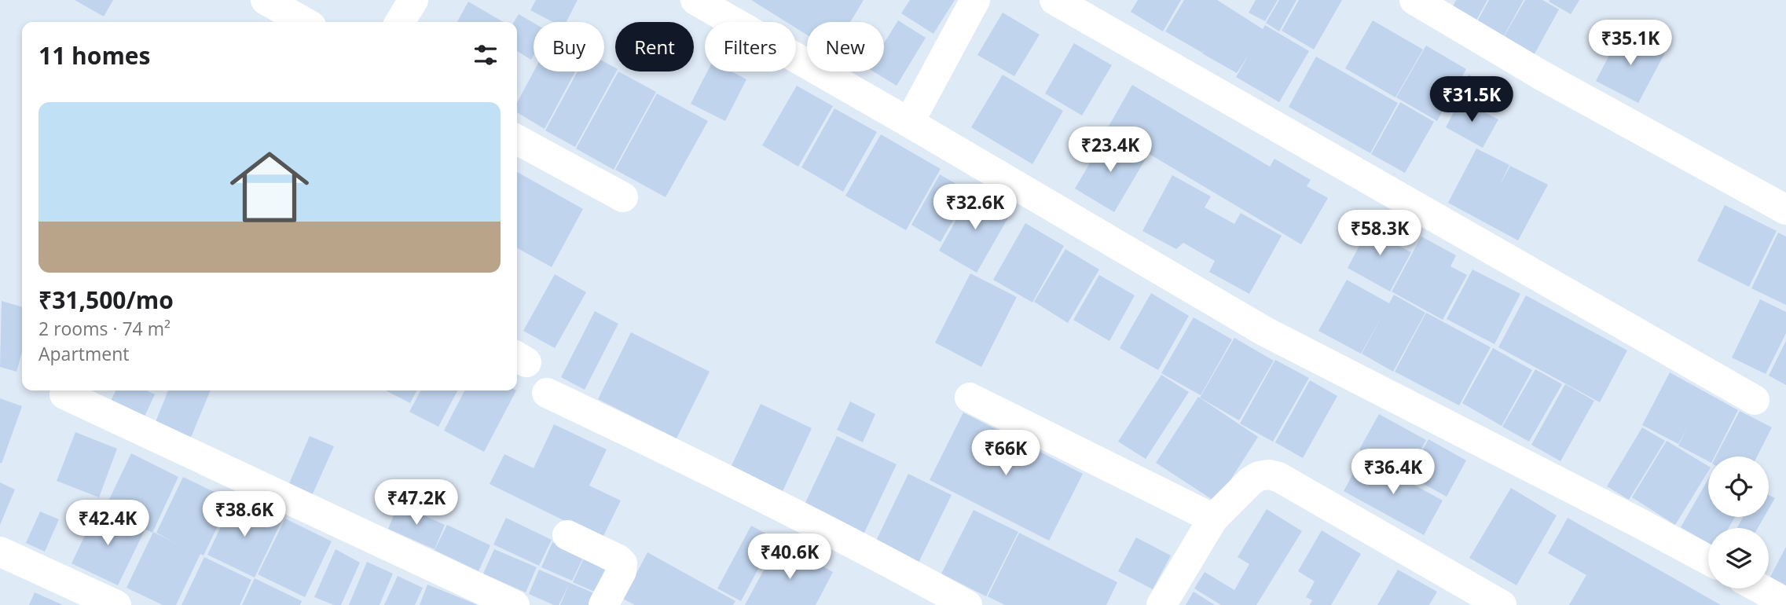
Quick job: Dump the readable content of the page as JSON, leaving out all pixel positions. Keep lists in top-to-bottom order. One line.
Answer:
{"page":{"price":["₹35.1K","₹31.5K","₹23.4K","₹32.6K","₹58.3K","₹66K","₹36.4K","₹47.2K","₹38.6K","₹42.4K","₹40.6K"],"chip":["Buy","Rent","Filters","New"],"heading":"11 homes","list":[{"name":"₹31,500/mo","note":"2 rooms · 74 m² · Apartment"}]}}
